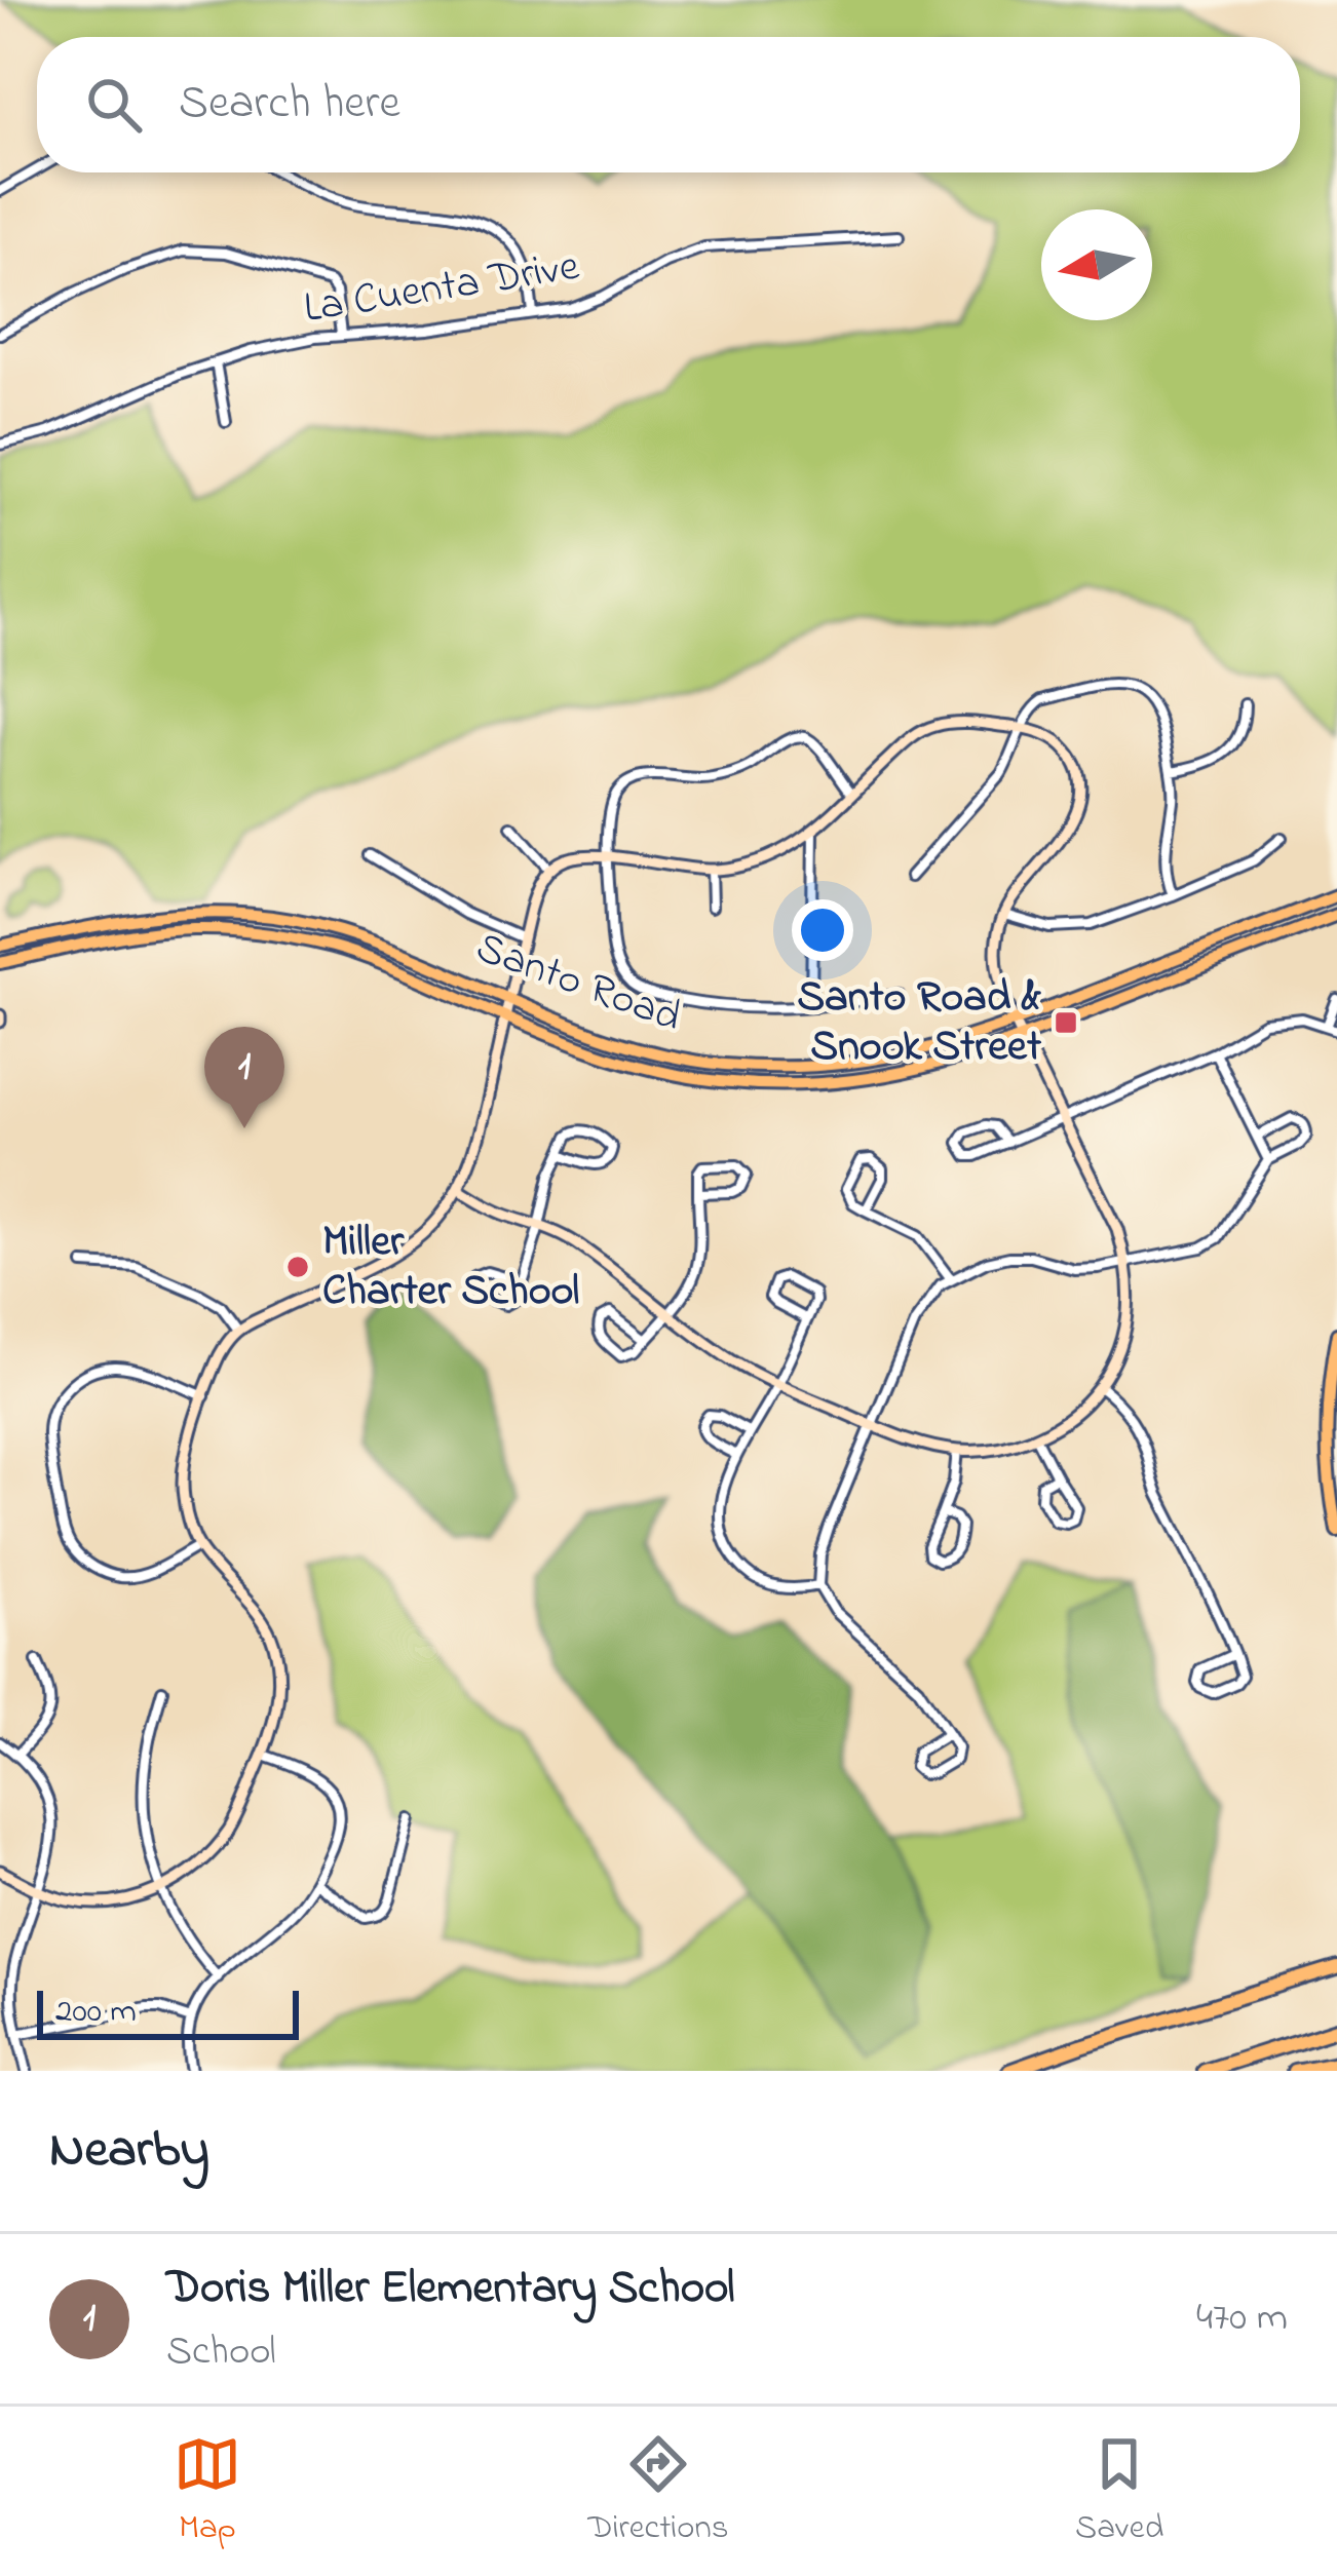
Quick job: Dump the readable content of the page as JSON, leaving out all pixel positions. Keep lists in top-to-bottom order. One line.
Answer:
{"streets":{"main road":["Santo Road"],"street":["La Cuenta Drive"]},"places":{"transit":["Santo Road & Snook Street"],"other":["Miller Charter School"]},"scale_bar":"200 m","north":"left","page":{"search":"Search here","pins":"1","scale":"200 m","heading":"Nearby","list":[{"mark":"1","name":"Doris Miller Elementary School","note":"School","value":"470 m"}],"nav":["Map","Directions","Saved"]}}
